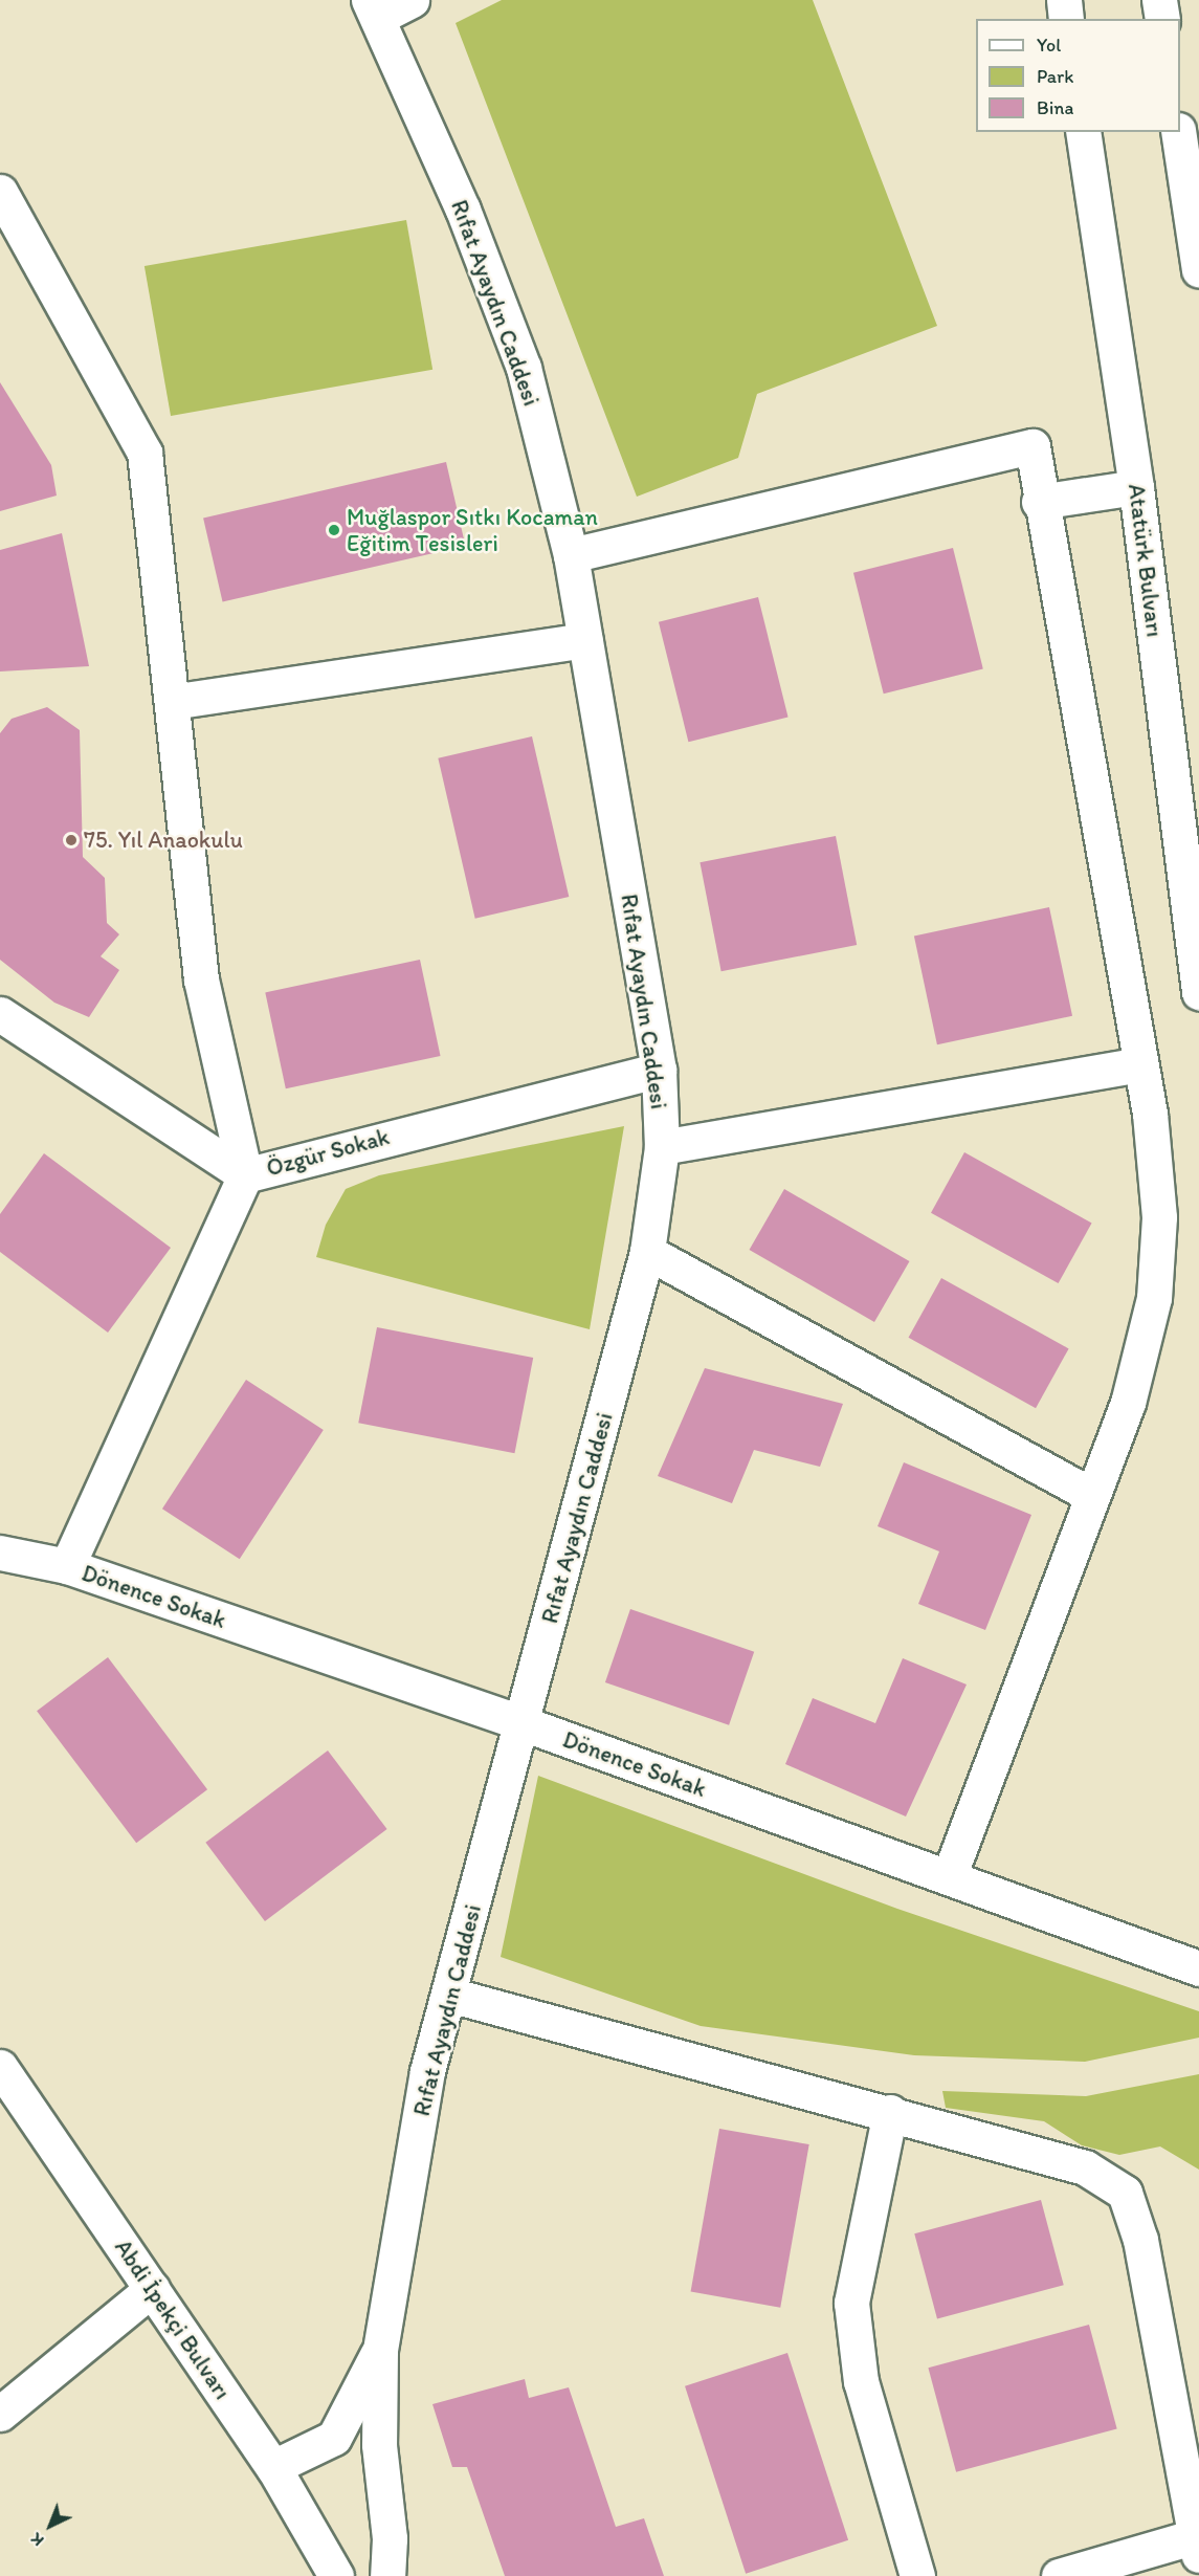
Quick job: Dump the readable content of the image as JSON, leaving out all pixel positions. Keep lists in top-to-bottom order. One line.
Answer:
{"streets":{"street":["Rıfat Ayaydın Caddesi","Atatürk Bulvarı","Özgür Sokak","Dönence Sokak","Abdi İpekçi Bulvarı"]},"crossings":[["Rıfat Ayaydın Caddesi","Özgür Sokak"],["Rıfat Ayaydın Caddesi","Dönence Sokak"]],"places":["Muğlaspor Sıtkı Kocaman Eğitim Tesisleri","75. Yıl Anaokulu"],"legend":["Yol","Park","Bina"],"north":"bottom left"}
